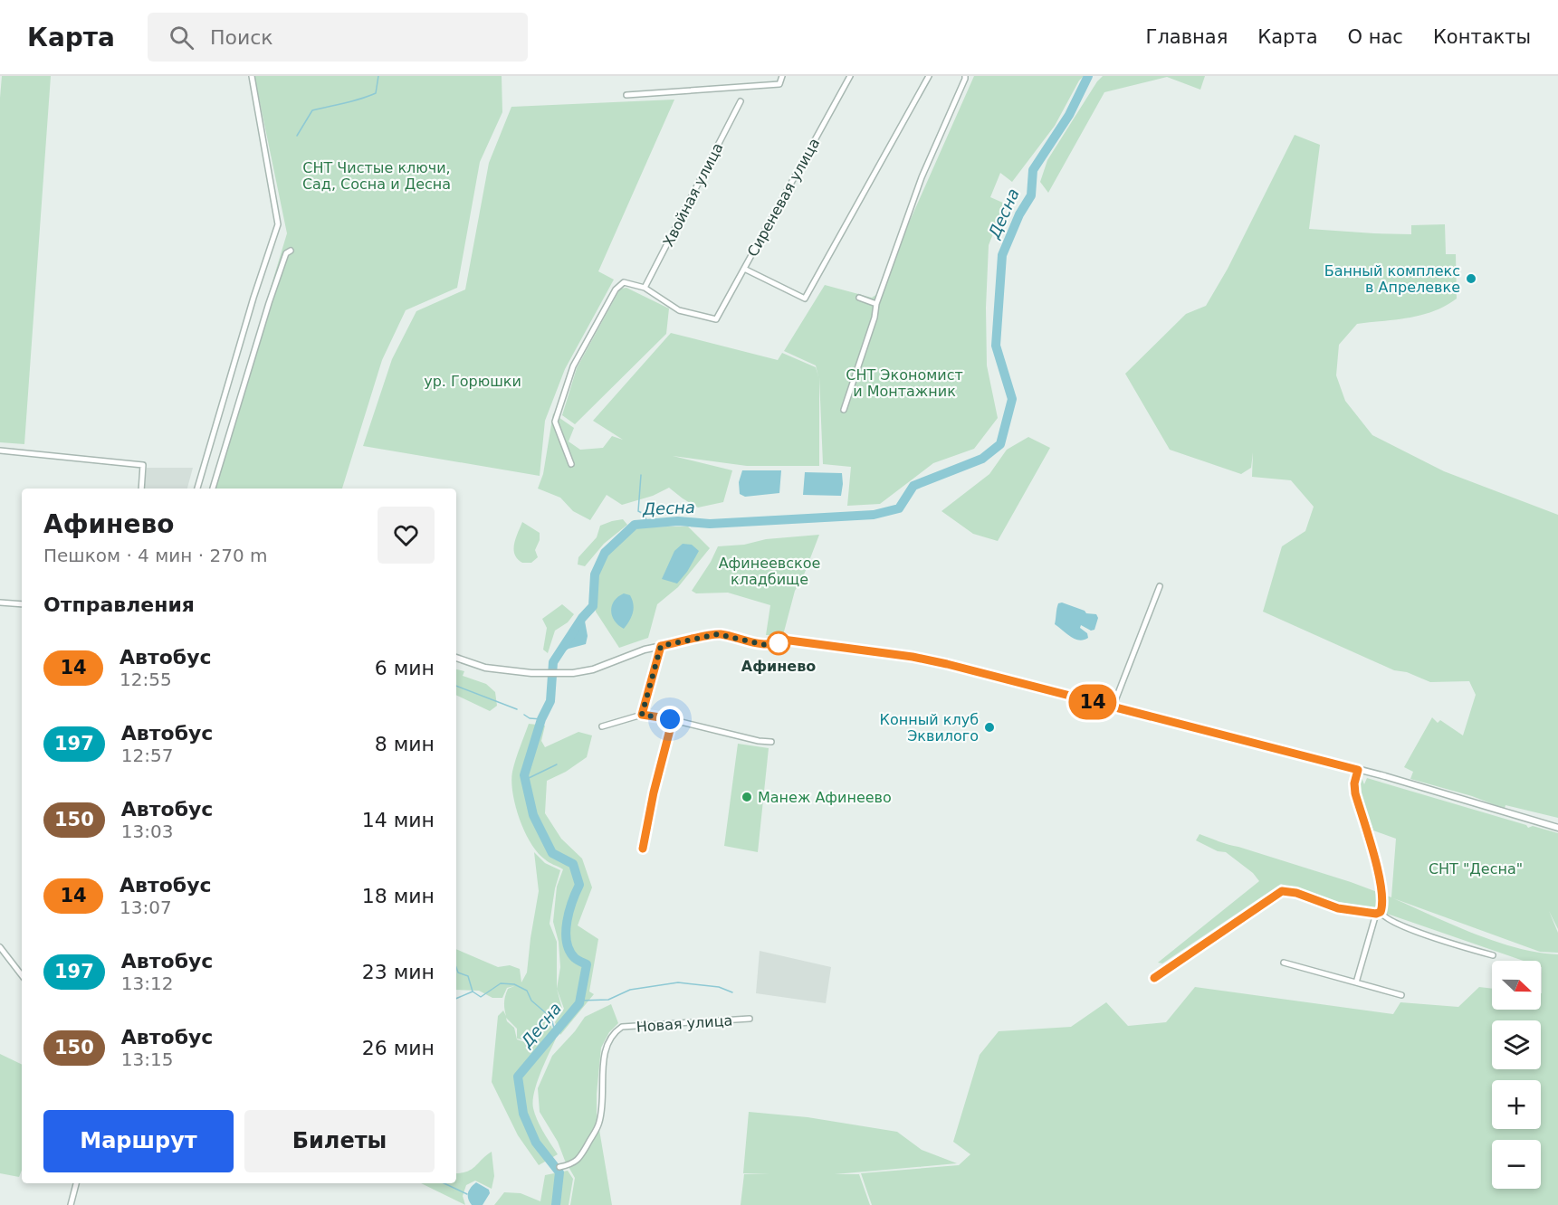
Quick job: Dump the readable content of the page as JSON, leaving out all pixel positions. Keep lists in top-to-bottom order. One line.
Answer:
{"streets":{"street":["Хвойная улица","Сиреневая улица","Новая улица"]},"crossings":[["Хвойная улица","Сиреневая улица"]],"water":["Десна"],"parks":["СНТ Чистые ключи, Сад, Сосна и Десна","СНТ Экономист и Монтажник","ур. Горюшки","Афинеевское кладбище","СНТ \"Десна\""],"places":["Банный комплекс в Апрелевке","Афинево","Конный клуб Эквилого","Манеж Афинеево"],"lines":["bus line 14"],"north":"right","page":{"header":"Карта","search":"Поиск","nav":["Главная","Карта","О нас","Контакты"],"on_map":"14","heading":[["Афинево","Пешком · 4 мин · 270 m"],"Отправления"],"list":[{"mark":"14","name":"Автобус","note":"12:55","value":"6 мин"},{"mark":"197","name":"Автобус","note":"12:57","value":"8 мин"},{"mark":"150","name":"Автобус","note":"13:03","value":"14 мин"},{"mark":"14","name":"Автобус","note":"13:07","value":"18 мин"},{"mark":"197","name":"Автобус","note":"13:12","value":"23 мин"},{"mark":"150","name":"Автобус","note":"13:15","value":"26 мин"}],"map_buttons":["+","−"],"buttons":["Маршрут","Билеты"]}}
